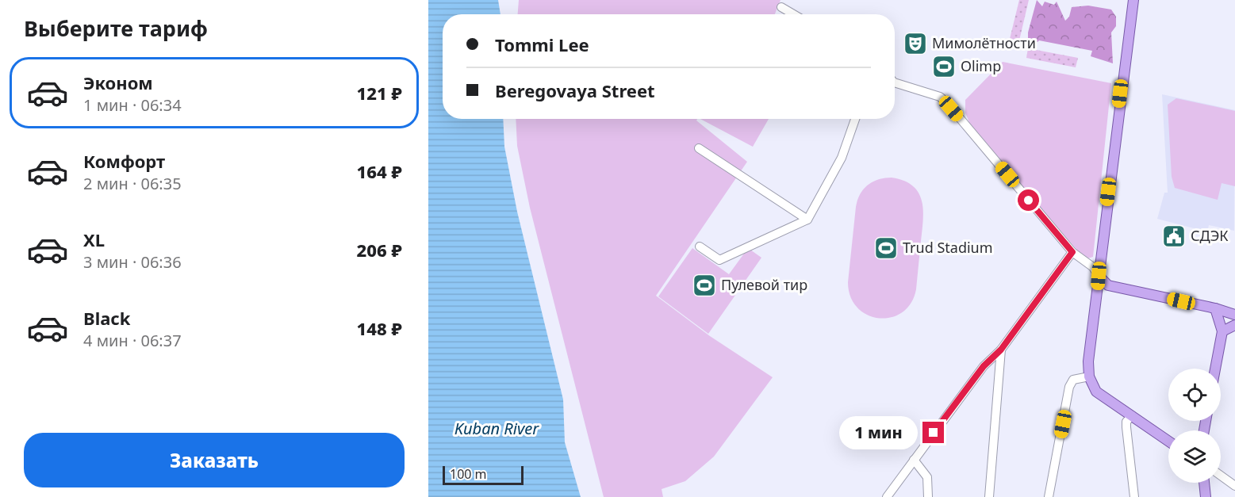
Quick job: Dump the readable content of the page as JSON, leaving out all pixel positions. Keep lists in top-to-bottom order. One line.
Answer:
{"water":["Kuban River"],"places":{"theatre":["Мимолётности"],"sports":["Olimp","Trud Stadium","Пулевой тир"],"public building":["СДЭК"]},"scale_bar":"100 m","page":{"heading":"Выберите тариф","banner":["Tommi Lee","Beregovaya Street"],"list":[{"name":"Эконом","note":"1 мин · 06:34","value":"121 ₽"},{"name":"Комфорт","note":"2 мин · 06:35","value":"164 ₽"},{"name":"XL","note":"3 мин · 06:36","value":"206 ₽"},{"name":"Black","note":"4 мин · 06:37","value":"148 ₽"}],"bubble":"1 мин","buttons":"Заказать","scale":"100 m"}}
